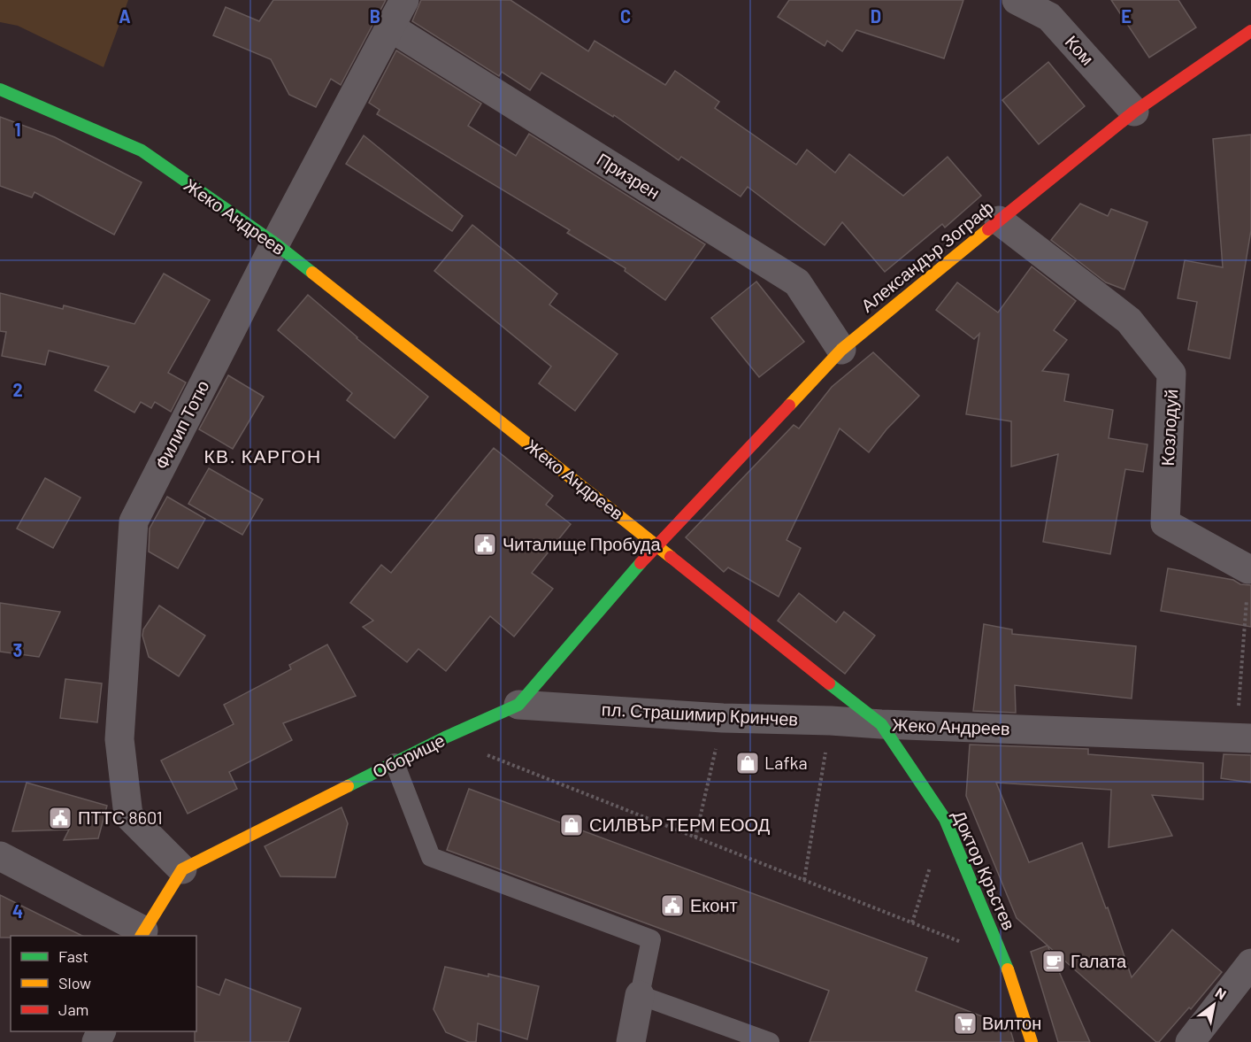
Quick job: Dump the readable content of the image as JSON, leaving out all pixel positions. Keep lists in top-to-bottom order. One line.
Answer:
{"streets":{"street":["Ком","Призрен","Жеко Андреев","Александър Зограф","Филип Тотю","Козлодуй","пл. Страшимир Кринчев","Оборище","Доктор Кръстев"]},"crossings":[["Ком","Александър Зограф"],["Призрен","Александър Зограф"],["Призрен","Филип Тотю"],["Жеко Андреев","Александър Зограф"],["Жеко Андреев","Филип Тотю"],["Жеко Андреев","пл. Страшимир Кринчев"],["Жеко Андреев","Оборище"],["Жеко Андреев","Доктор Кръстев"],["Александър Зограф","Козлодуй"],["Александър Зограф","Оборище"],["Филип Тотю","Оборище"],["пл. Страшимир Кринчев","Оборище"],["пл. Страшимир Кринчев","Доктор Кръстев"]],"districts":["КВ. КАРГОН"],"places":{"public building":["Читалище Пробуда","ПТТС 8601","Еконт"],"shop":["Lafka","СИЛВЪР ТЕРМ ЕООД"],"cafe":["Галата"],"supermarket":["Вилтон"]},"legend":["Fast","Slow","Jam"],"north":"top right","grid":{"columns":["A","B","C","D","E"],"rows":["1","2","3","4"]}}
